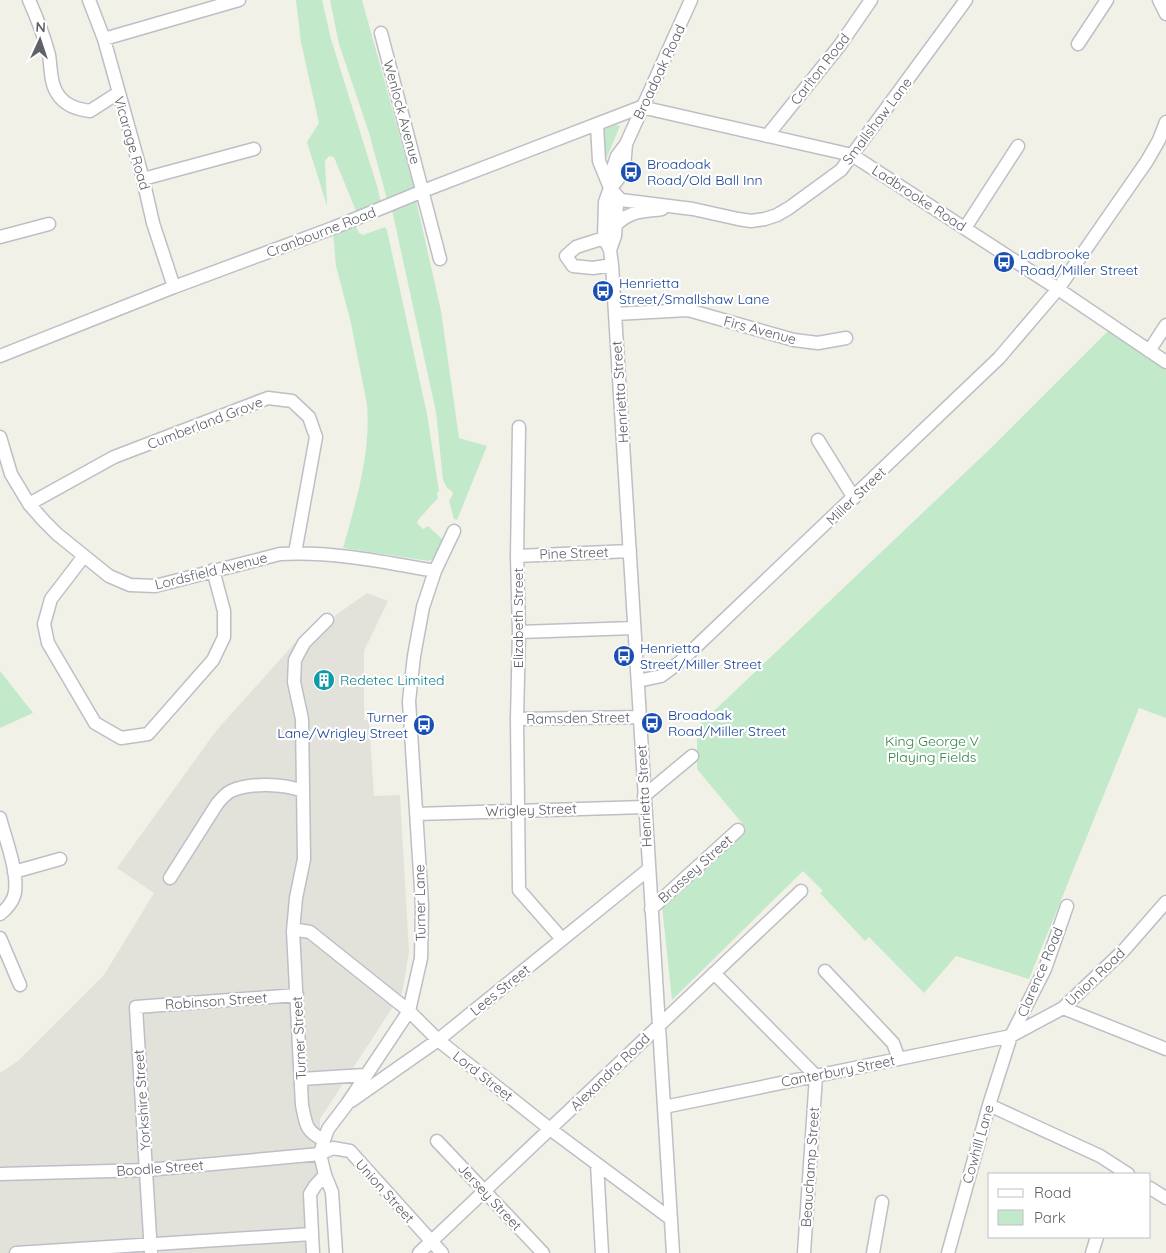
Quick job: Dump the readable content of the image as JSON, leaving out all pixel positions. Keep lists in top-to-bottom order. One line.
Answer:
{"streets":{"street":["Carlton Road","Broadoak Road","Wenlock Avenue","Smallshaw Lane","Vicarage Road","Ladbrooke Road","Cranbourne Road","Firs Avenue","Henrietta Street","Cumberland Grove","Miller Street","Pine Street","Lordsfield Avenue","Elizabeth Street","Ramsden Street","Wrigley Street","Brassey Street","Turner Lane","Clarence Road","Union Road","Lees Street","Robinson Street","Turner Street","Canterbury Street","Alexandra Road","Lord Street","Yorkshire Street","Cowhill Lane","Beauchamp Street","Boodle Street","Union Street","Jersey Street"]},"crossings":[["Carlton Road","Ladbrooke Road"],["Broadoak Road","Smallshaw Lane"],["Broadoak Road","Ladbrooke Road"],["Broadoak Road","Cranbourne Road"],["Broadoak Road","Henrietta Street"],["Wenlock Avenue","Cranbourne Road"],["Smallshaw Lane","Ladbrooke Road"],["Smallshaw Lane","Henrietta Street"],["Vicarage Road","Cranbourne Road"],["Ladbrooke Road","Cranbourne Road"],["Ladbrooke Road","Miller Street"],["Firs Avenue","Henrietta Street"],["Henrietta Street","Miller Street"],["Henrietta Street","Pine Street"],["Henrietta Street","Ramsden Street"],["Henrietta Street","Wrigley Street"],["Henrietta Street","Brassey Street"],["Henrietta Street","Lees Street"],["Henrietta Street","Canterbury Street"],["Henrietta Street","Alexandra Road"],["Henrietta Street","Lord Street"],["Cumberland Grove","Lordsfield Avenue"],["Pine Street","Elizabeth Street"],["Lordsfield Avenue","Turner Lane"],["Elizabeth Street","Ramsden Street"],["Elizabeth Street","Wrigley Street"],["Elizabeth Street","Lees Street"],["Wrigley Street","Turner Lane"],["Turner Lane","Lees Street"],["Turner Lane","Turner Street"],["Turner Lane","Lord Street"],["Turner Lane","Boodle Street"],["Turner Lane","Union Street"],["Clarence Road","Union Road"],["Clarence Road","Canterbury Street"],["Clarence Road","Cowhill Lane"],["Union Road","Canterbury Street"],["Union Road","Cowhill Lane"],["Lees Street","Lord Street"],["Robinson Street","Turner Street"],["Robinson Street","Yorkshire Street"],["Turner Street","Lord Street"],["Canterbury Street","Cowhill Lane"],["Canterbury Street","Beauchamp Street"],["Alexandra Road","Lord Street"],["Alexandra Road","Union Street"],["Alexandra Road","Jersey Street"],["Yorkshire Street","Boodle Street"],["Boodle Street","Union Street"]],"parks":["King George V Playing Fields"],"places":{"bus stop":["Broadoak Road/Old Ball Inn","Ladbrooke Road/Miller Street","Henrietta Street/Smallshaw Lane","Henrietta Street/Miller Street","Broadoak Road/Miller Street","Turner Lane/Wrigley Street"],"building":["Redetec Limited"]},"legend":["Road","Park"],"north":"top"}
